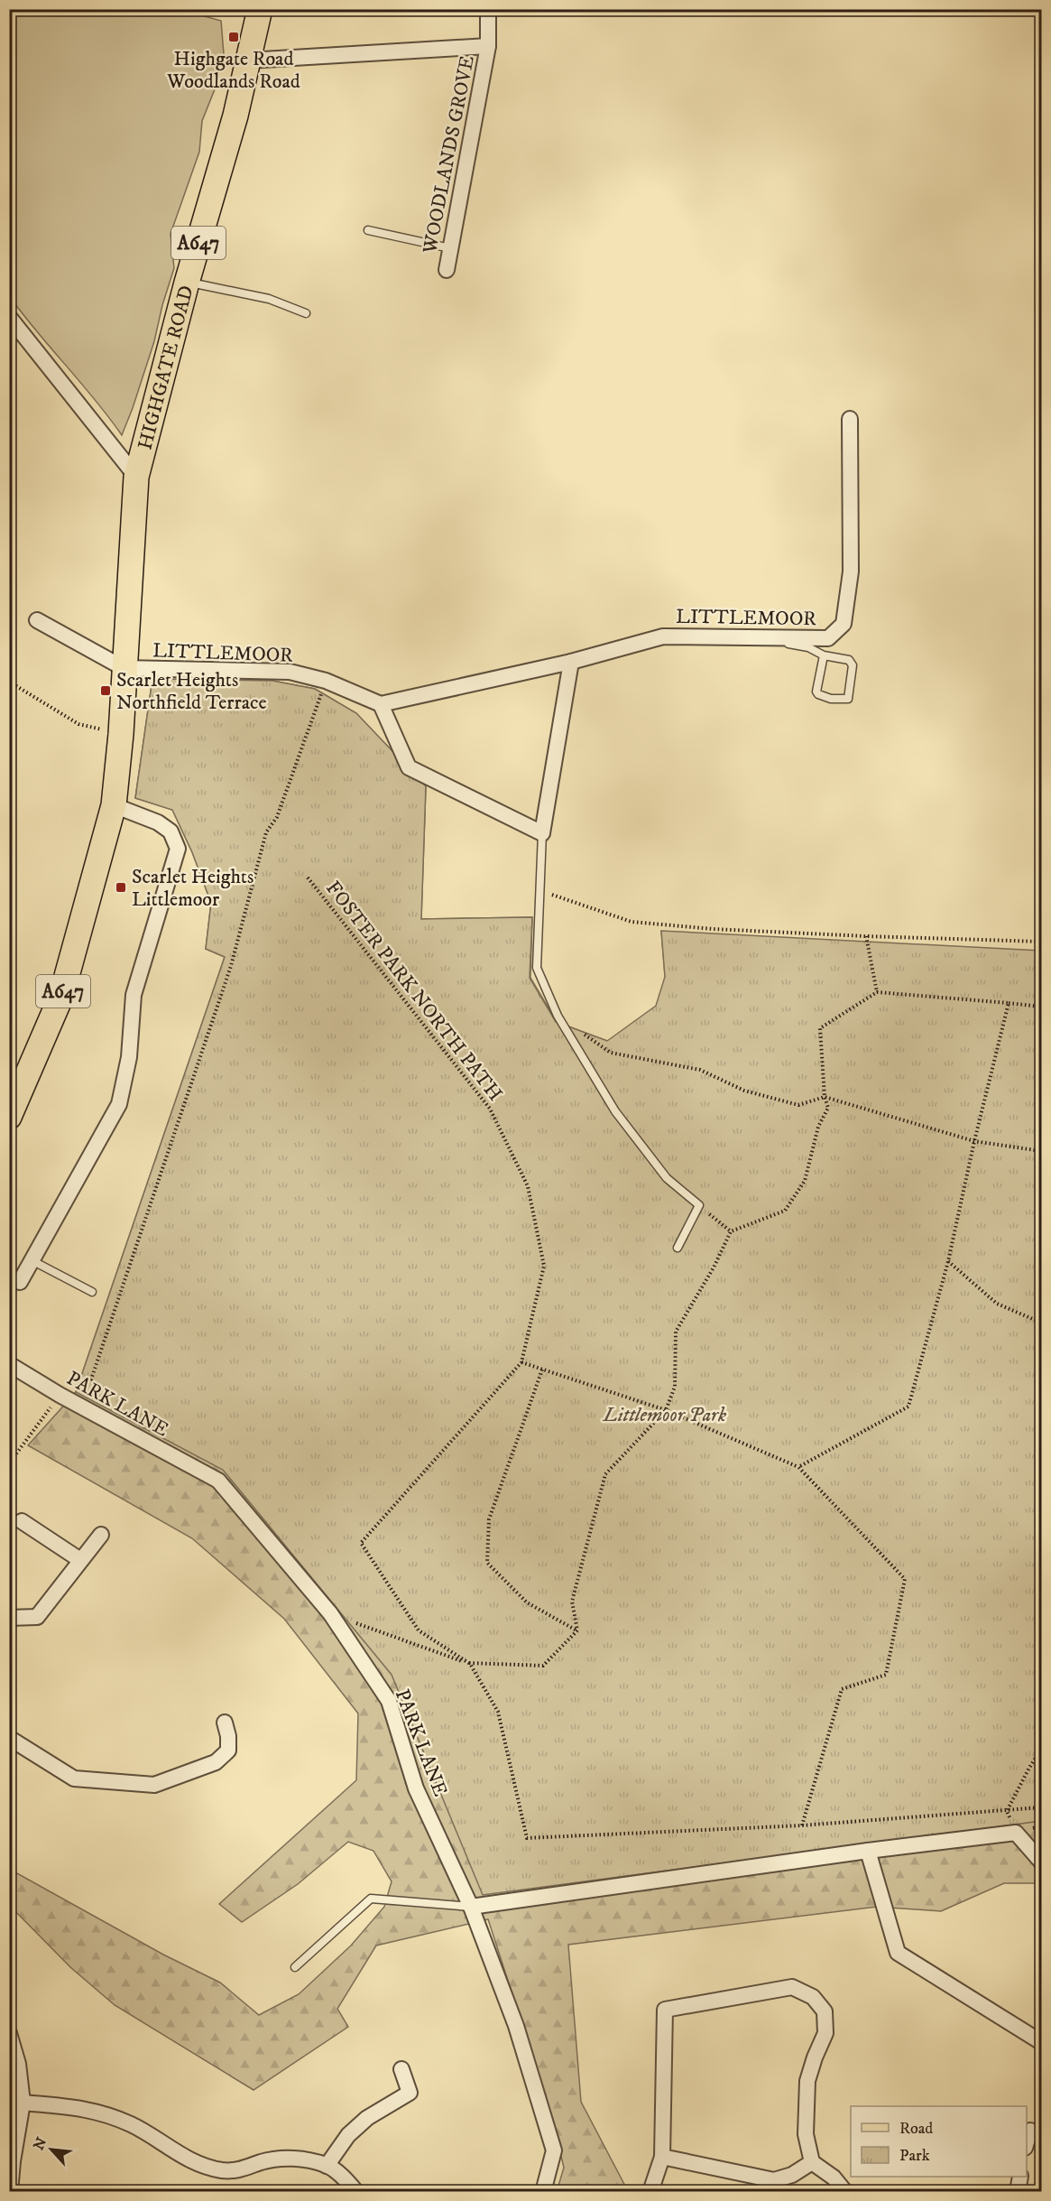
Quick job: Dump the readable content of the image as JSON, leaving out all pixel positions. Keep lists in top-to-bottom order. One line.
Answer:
{"streets":{"main road":["A647","HIGHGATE ROAD"],"street":["WOODLANDS GROVE","LITTLEMOOR","PARK LANE"],"path":["FOSTER PARK NORTH PATH"]},"crossings":[["A647","HIGHGATE ROAD"],["A647","LITTLEMOOR"],["HIGHGATE ROAD","LITTLEMOOR"]],"parks":["Littlemoor Park"],"places":{"transit":["Highgate Road Woodlands Road","Scarlet Heights Northfield Terrace","Scarlet Heights Littlemoor"]},"legend":["Road","Park"],"north":"top left"}
